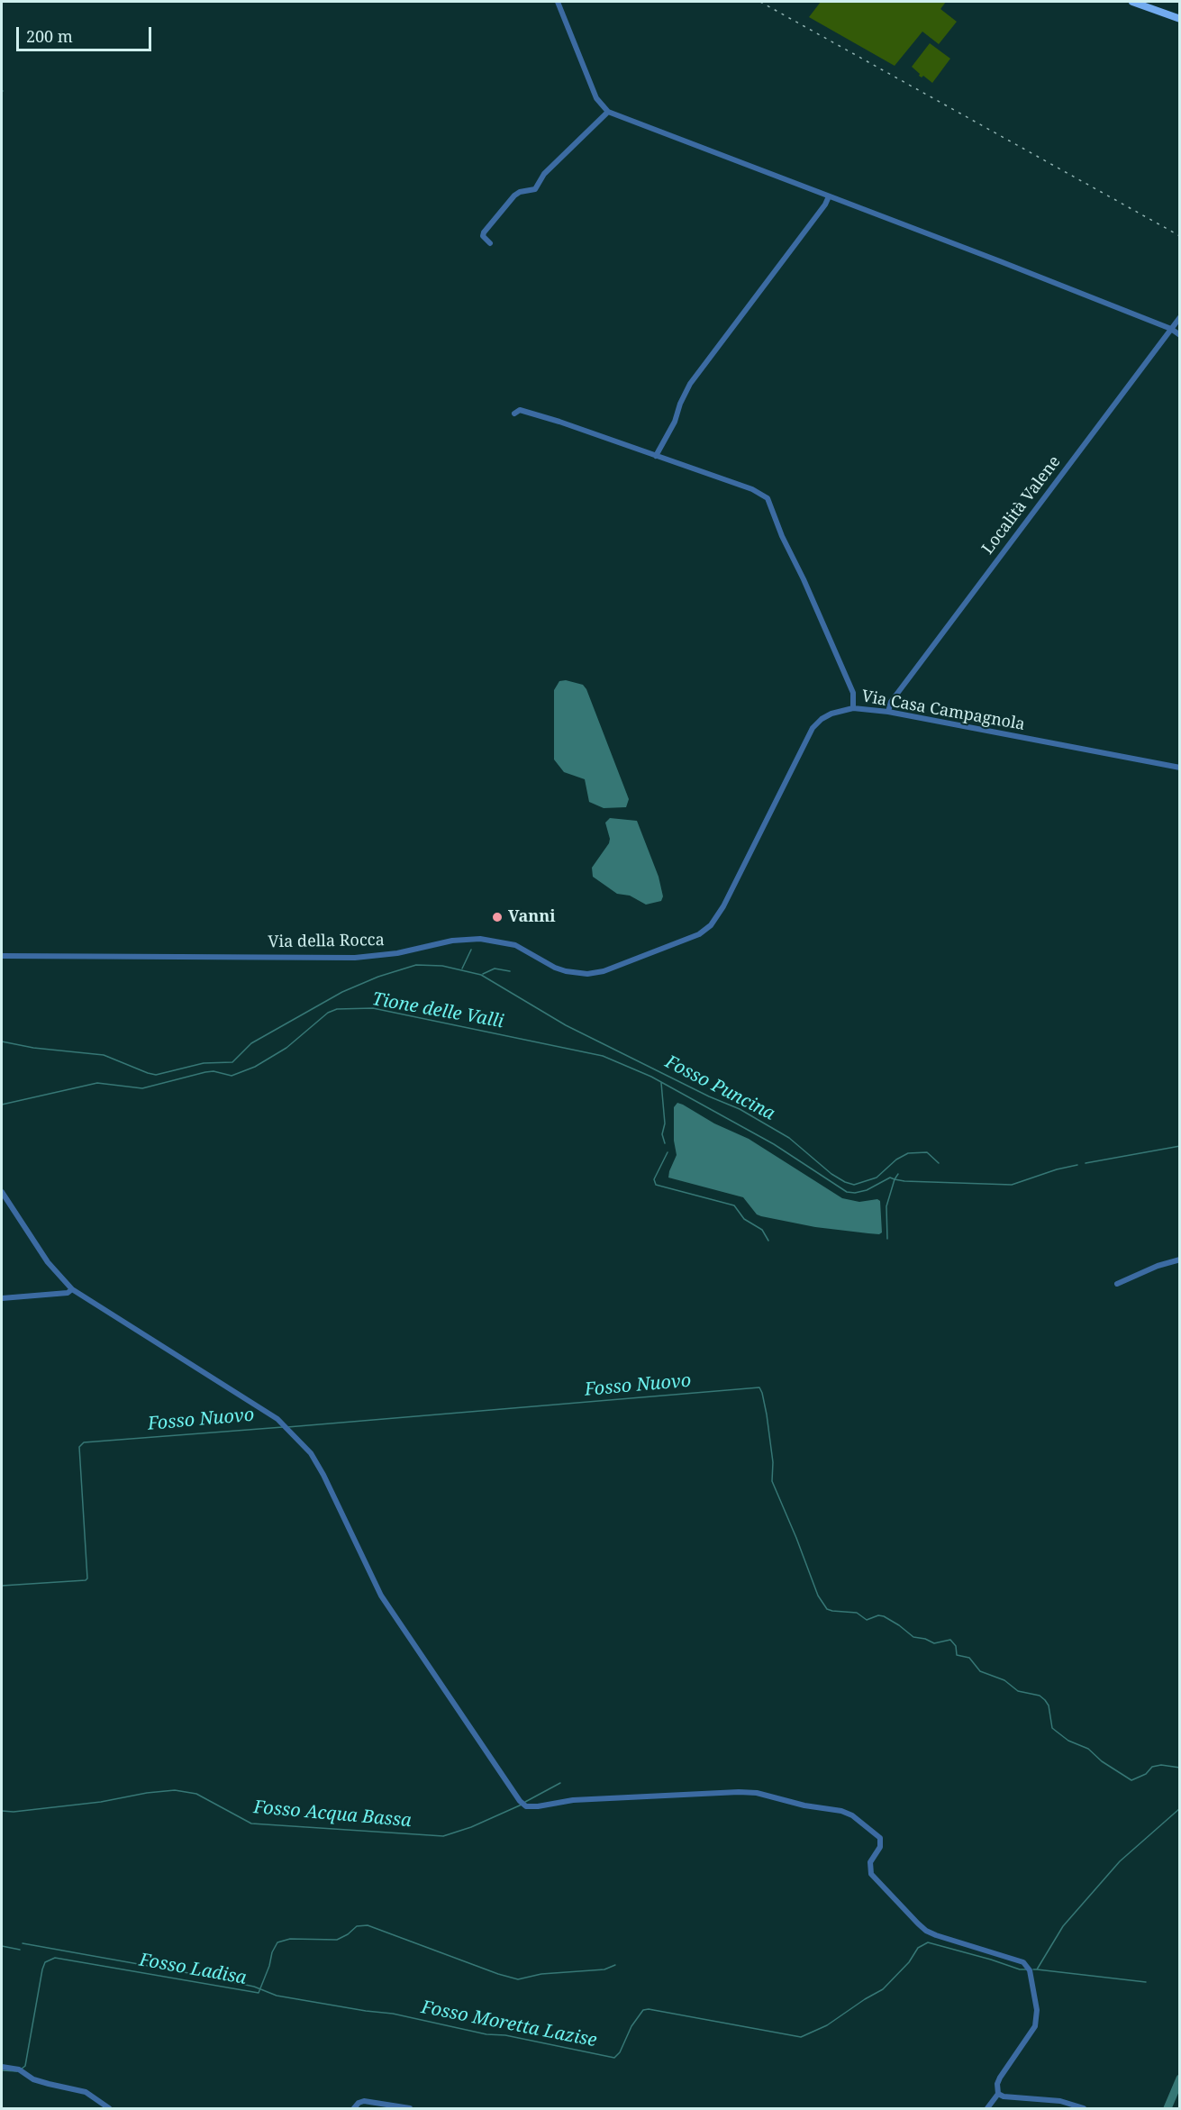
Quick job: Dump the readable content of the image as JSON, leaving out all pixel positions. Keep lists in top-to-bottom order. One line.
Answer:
{"streets":{"street":["Località Valene","Via Casa Campagnola","Via della Rocca"]},"crossings":[["Località Valene","Via Casa Campagnola"],["Via Casa Campagnola","Via della Rocca"]],"water":["Tione delle Valli","Fosso Puncina","Fosso Nuovo","Fosso Acqua Bassa","Fosso Ladisa","Fosso Moretta Lazise"],"places":["Vanni"],"scale_bar":"200 m"}
